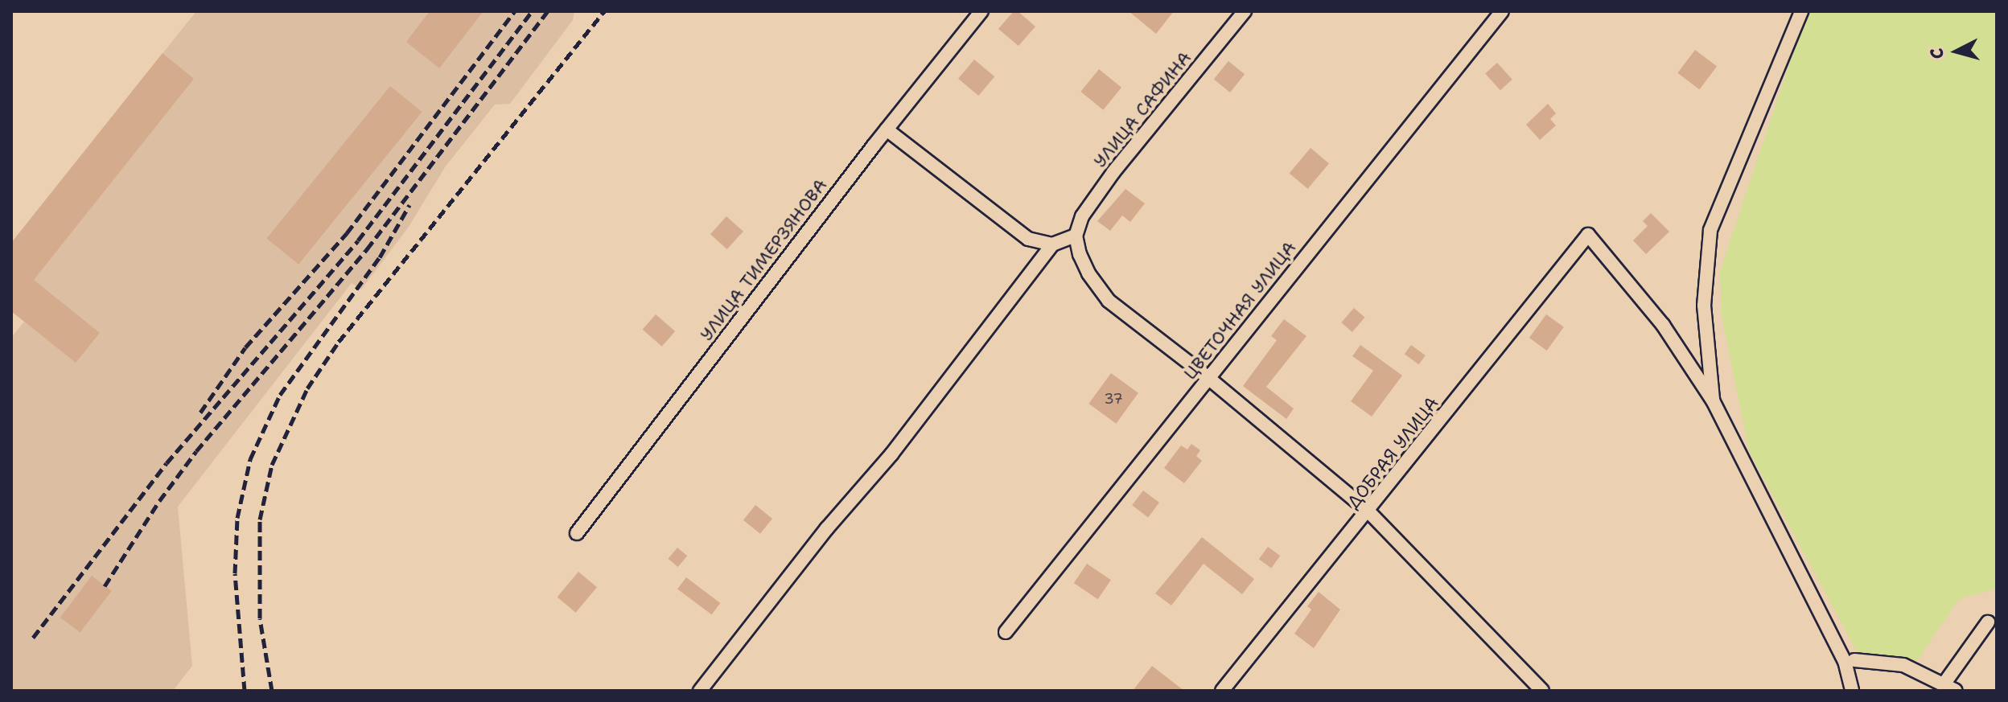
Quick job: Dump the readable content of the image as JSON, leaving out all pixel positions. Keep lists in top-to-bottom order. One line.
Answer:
{"streets":{"street":["УЛИЦА САФИНА","УЛИЦА ТИМЕРЗЯНОВА","ЦВЕТОЧНАЯ УЛИЦА","ДОБРАЯ УЛИЦА"]},"house_numbers":["37"],"north":"left"}
